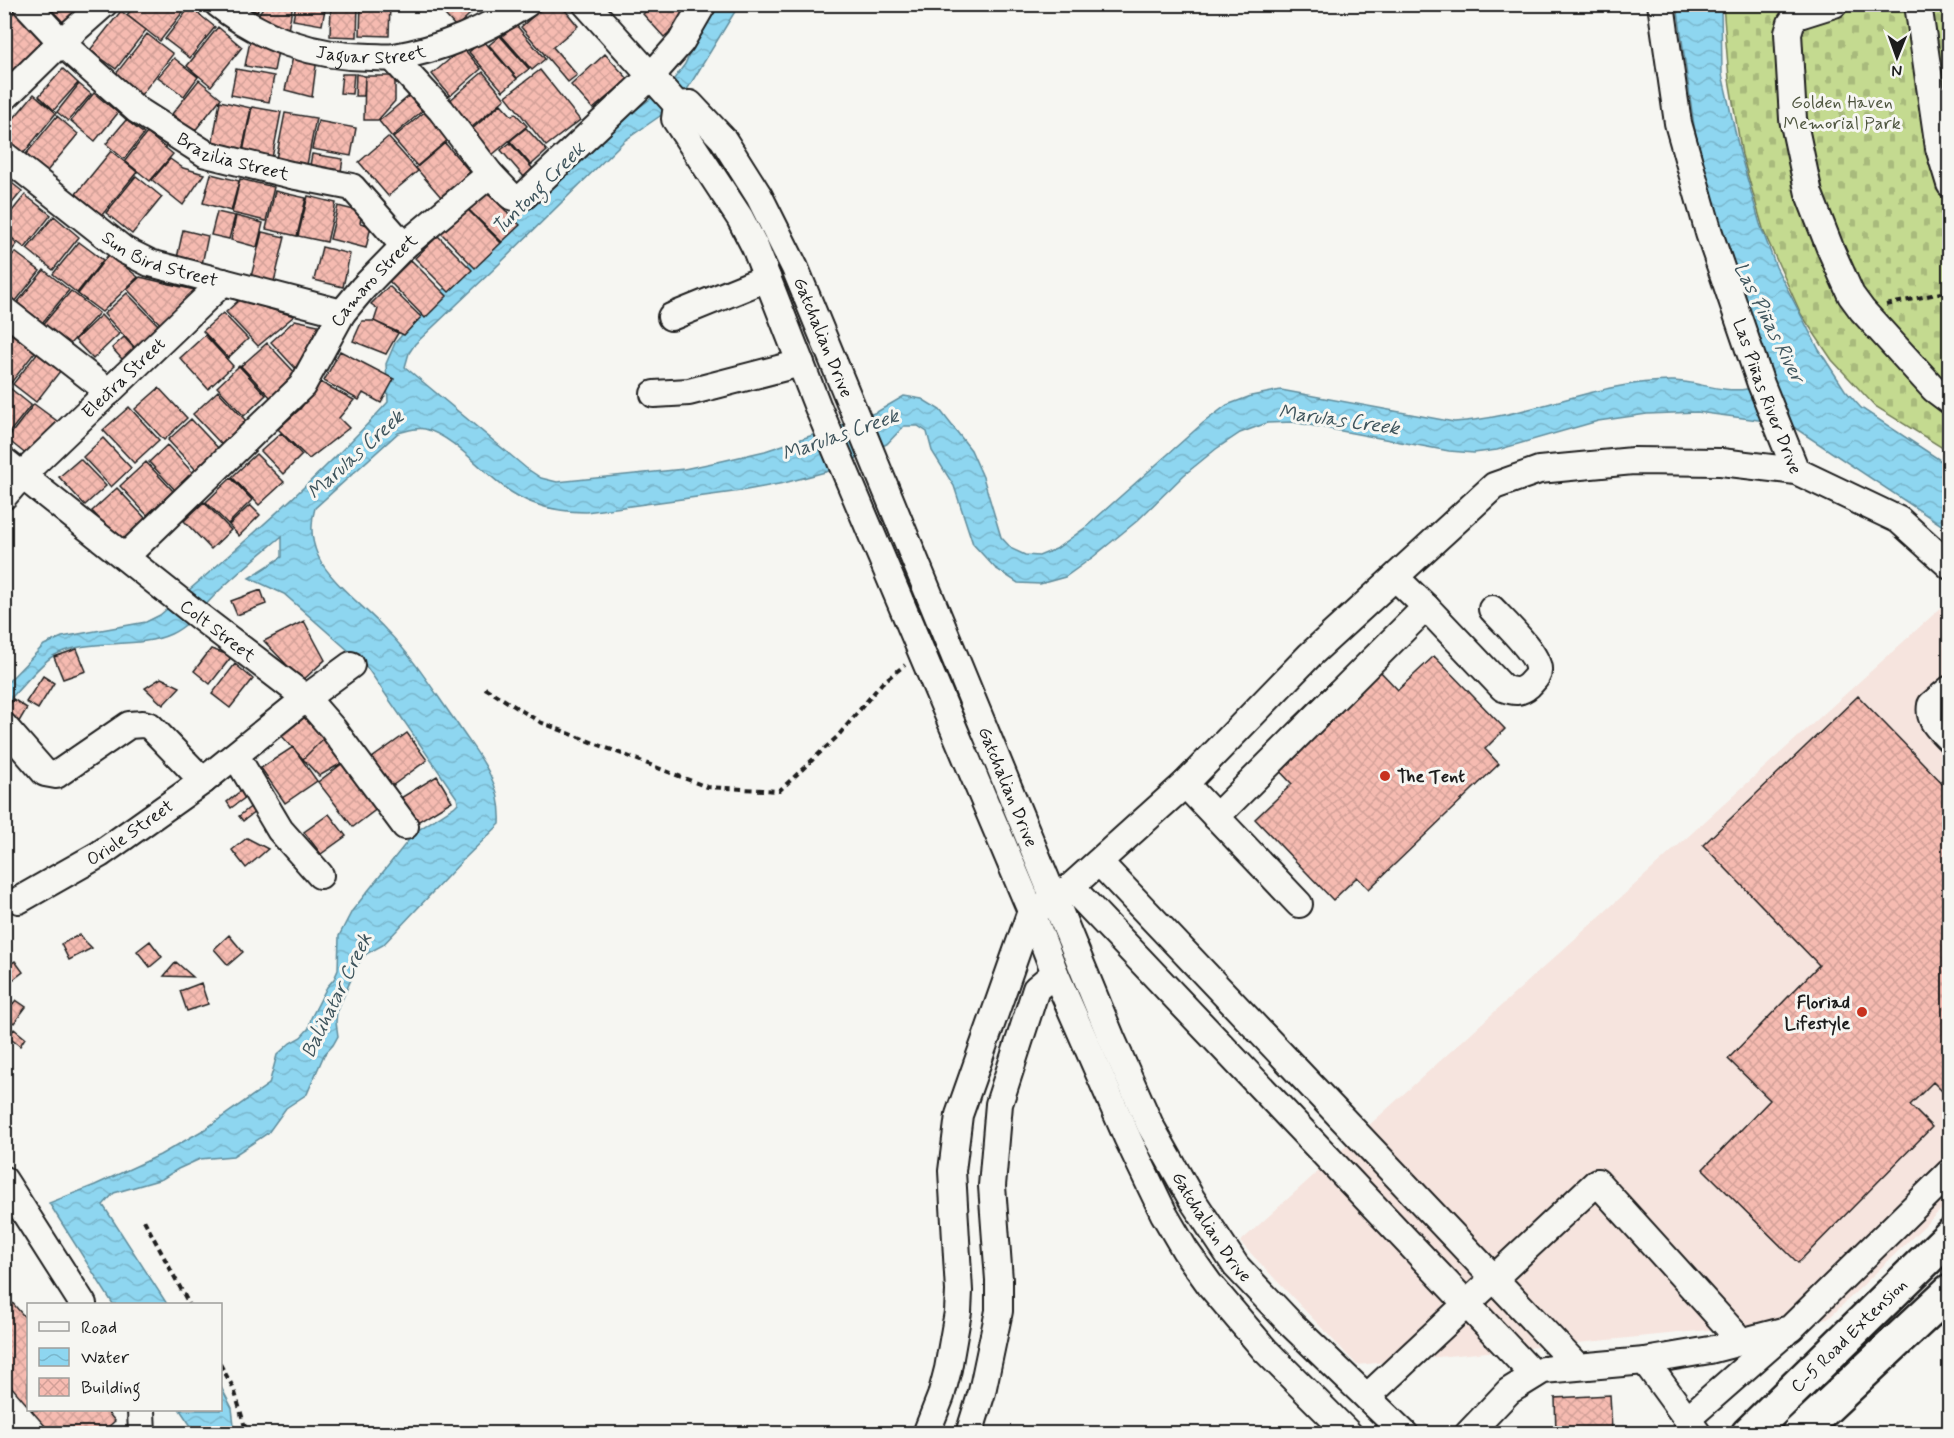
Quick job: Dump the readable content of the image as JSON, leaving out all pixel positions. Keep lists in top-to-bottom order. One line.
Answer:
{"streets":{"main road":["C-5 Road Extension"],"street":["Jaguar Street","Brazilia Street","Sun Bird Street","Camaro Street","Gatchalian Drive","Electra Street","Las Piñas River Drive","Colt Street","Oriole Street"]},"crossings":[["Brazilia Street","Camaro Street"],["Sun Bird Street","Camaro Street"],["Sun Bird Street","Electra Street"],["Camaro Street","Colt Street"],["Electra Street","Colt Street"],["Colt Street","Oriole Street"]],"water":["Tuntong Creek","Las Piñas River","Marulas Creek","Balihatar Creek"],"parks":["Golden Haven Memorial Park"],"places":["The Tent","Floriad Lifestyle"],"legend":["Road","Water","Building"],"north":"bottom"}
